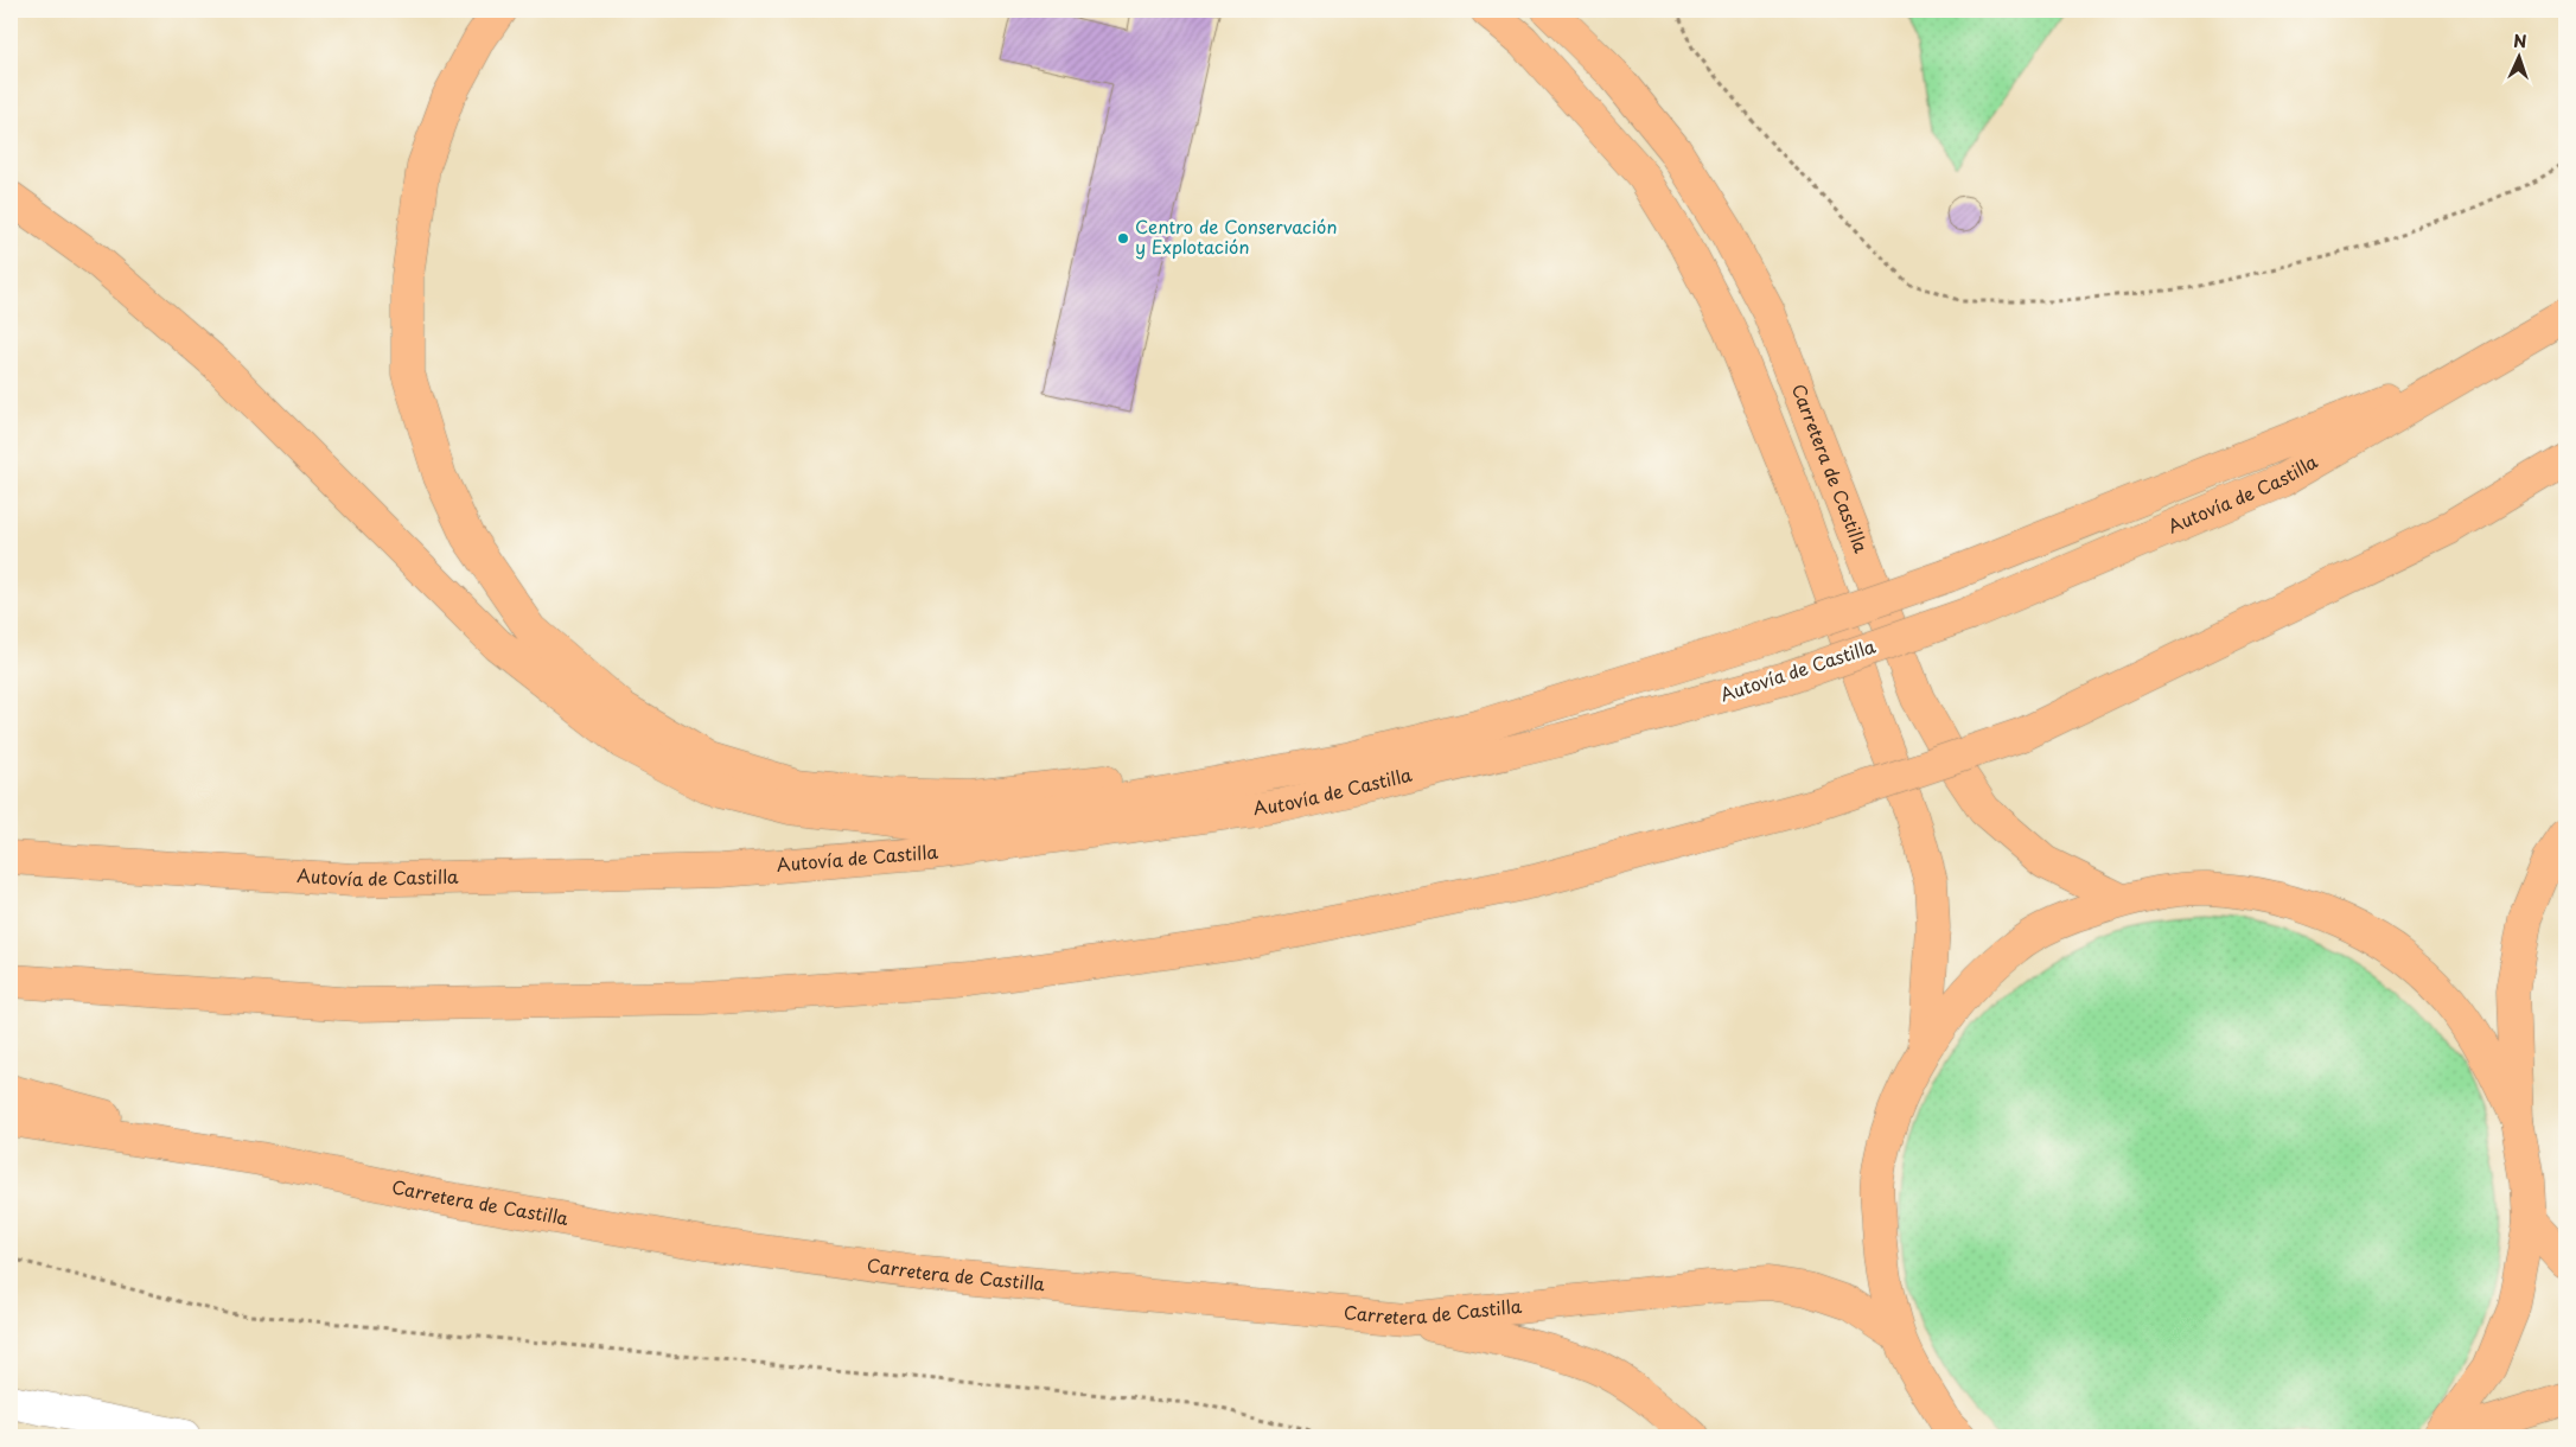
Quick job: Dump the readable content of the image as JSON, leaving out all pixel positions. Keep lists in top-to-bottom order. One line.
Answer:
{"streets":{"highway":["Carretera de Castilla","Autovía de Castilla"]},"places":["Centro de Conservación y Explotación"],"north":"top"}
